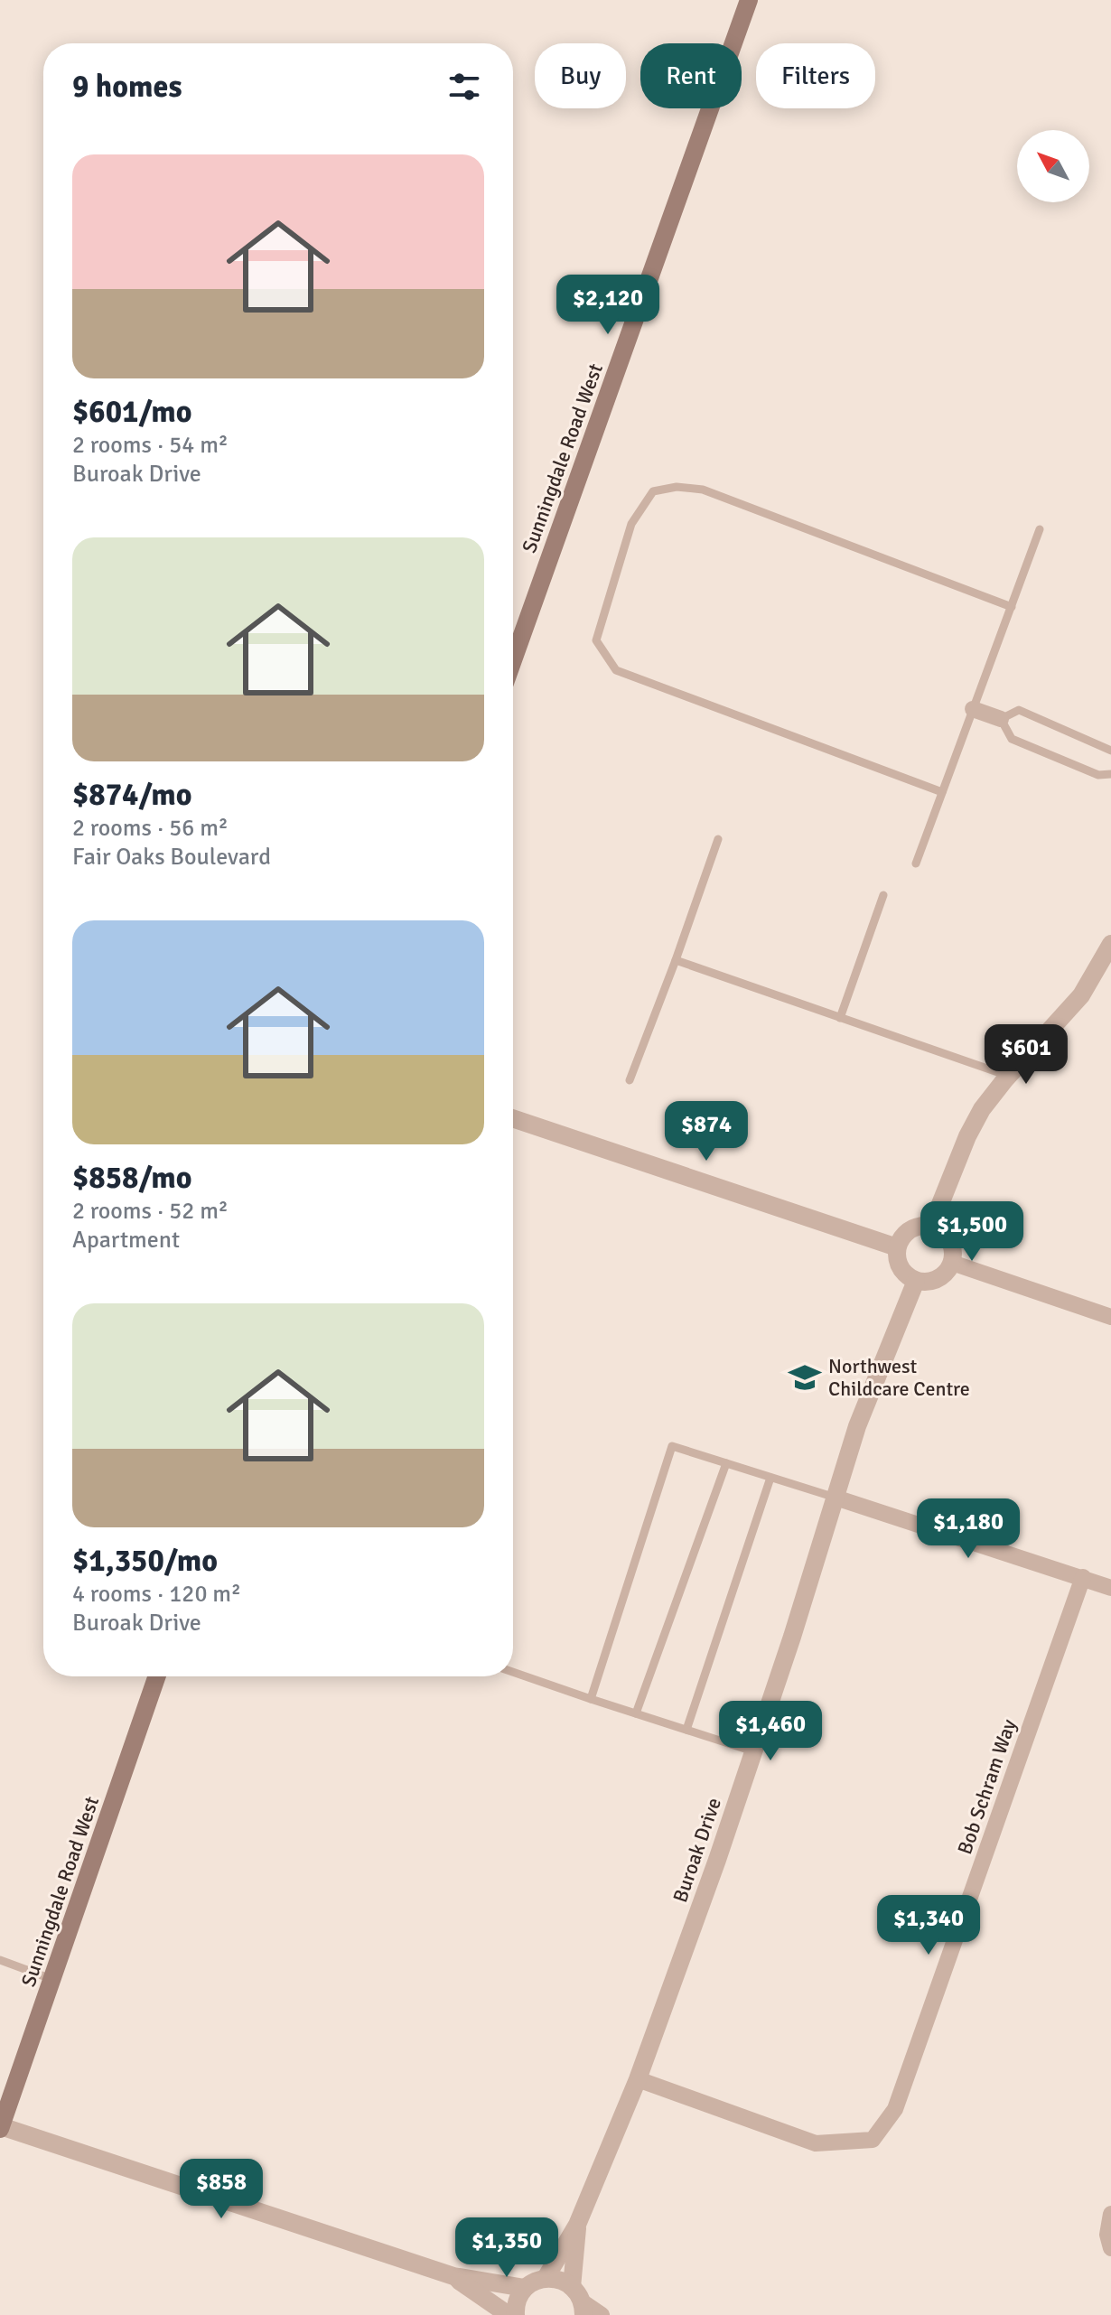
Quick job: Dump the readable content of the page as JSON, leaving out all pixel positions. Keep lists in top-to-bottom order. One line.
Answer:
{"streets":{"main road":["Sunningdale Road West"],"street":["Bob Schram Way","Buroak Drive"]},"crossings":[["Bob Schram Way","Buroak Drive"]],"places":{"school or university":["Northwest Childcare Centre"]},"north":"top left","page":{"chip":["Buy","Rent","Filters"],"heading":"9 homes","list":[{"name":"$601/mo","note":"2 rooms · 54 m² · Buroak Drive"},{"name":"$874/mo","note":"2 rooms · 56 m² · Fair Oaks Boulevard"},{"name":"$858/mo","note":"2 rooms · 52 m² · Apartment"},{"name":"$1,350/mo","note":"4 rooms · 120 m² · Buroak Drive"}],"price":["$2,120","$601","$874","$1,500","$1,180","$1,460","$1,340","$858","$1,350"]}}
